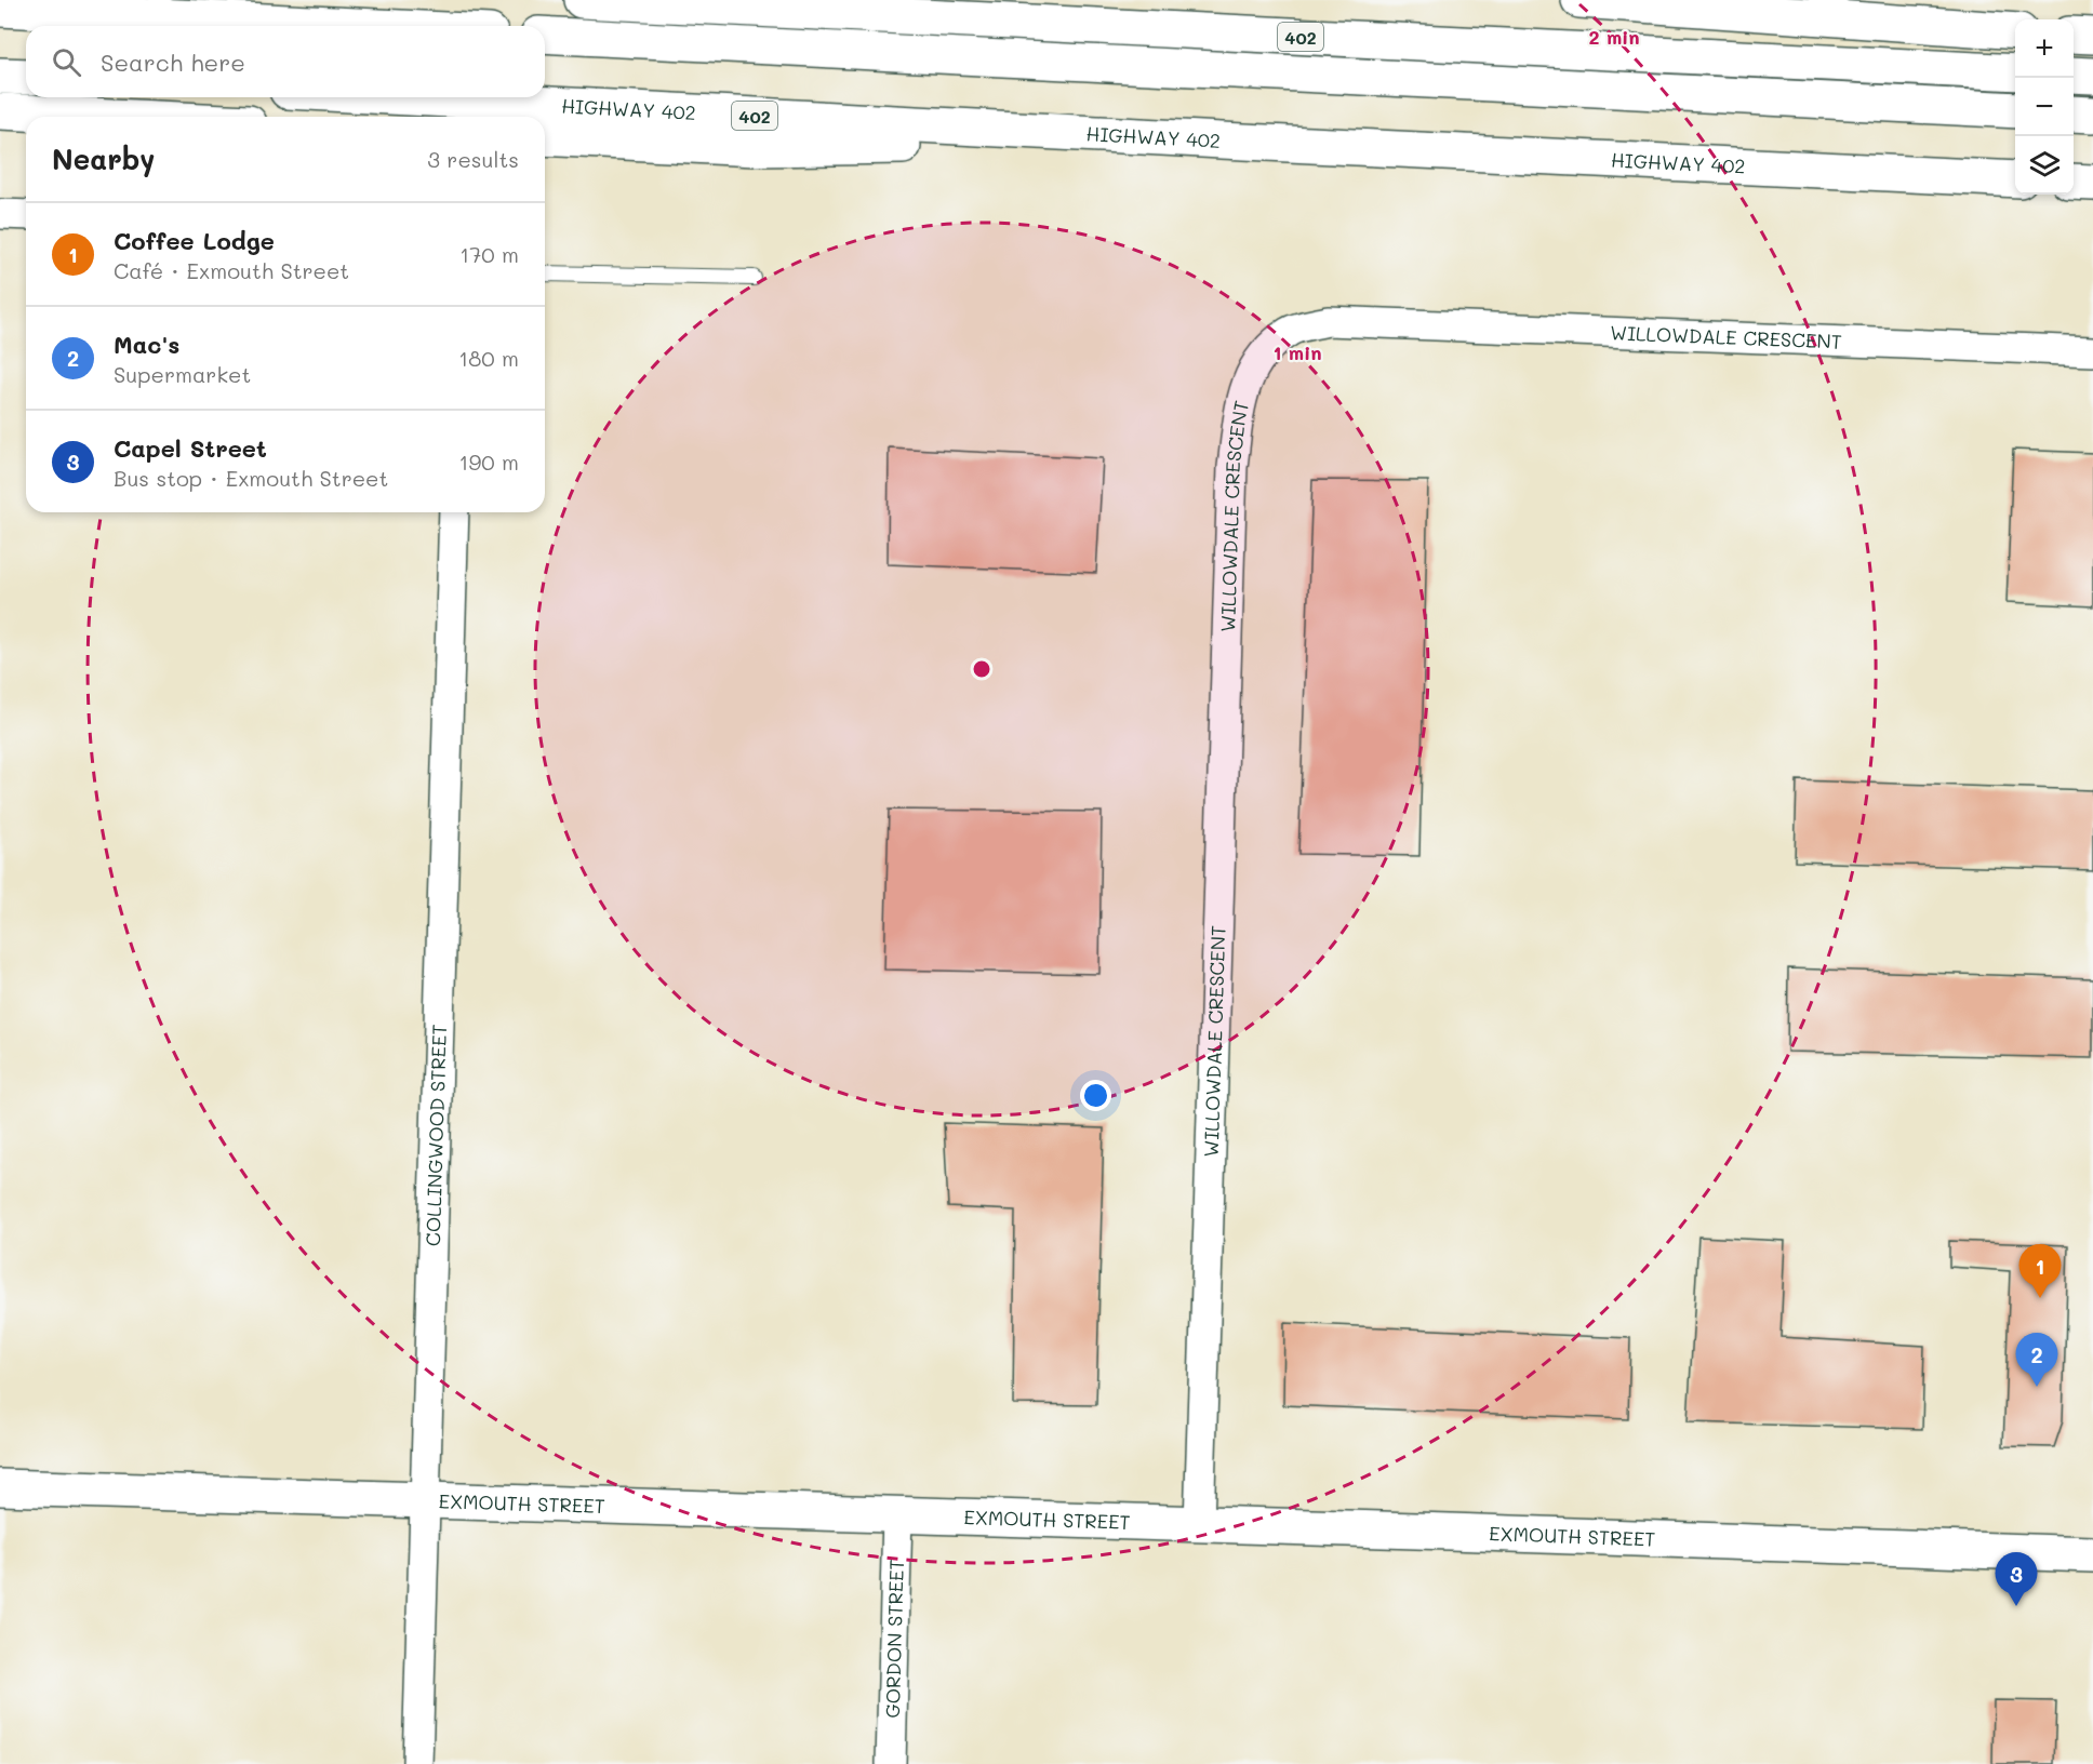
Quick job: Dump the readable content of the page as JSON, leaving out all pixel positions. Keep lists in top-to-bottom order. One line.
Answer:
{"streets":{"main road":["402","HIGHWAY 402","EXMOUTH STREET"],"street":["WILLOWDALE CRESCENT","COLLINGWOOD STREET","GORDON STREET"]},"crossings":[["WILLOWDALE CRESCENT","EXMOUTH STREET"],["COLLINGWOOD STREET","EXMOUTH STREET"],["EXMOUTH STREET","GORDON STREET"]],"page":{"map_buttons":["+","−"],"search":"Search here","heading":["Nearby","3 results"],"list":[{"mark":"1","name":"Coffee Lodge","note":"Café · Exmouth Street","value":"170 m"},{"mark":"2","name":"Mac's","note":"Supermarket","value":"180 m"},{"mark":"3","name":"Capel Street","note":"Bus stop · Exmouth Street","value":"190 m"}],"pins":["1","2","3"]},"rings":["2 min","1 min"]}
